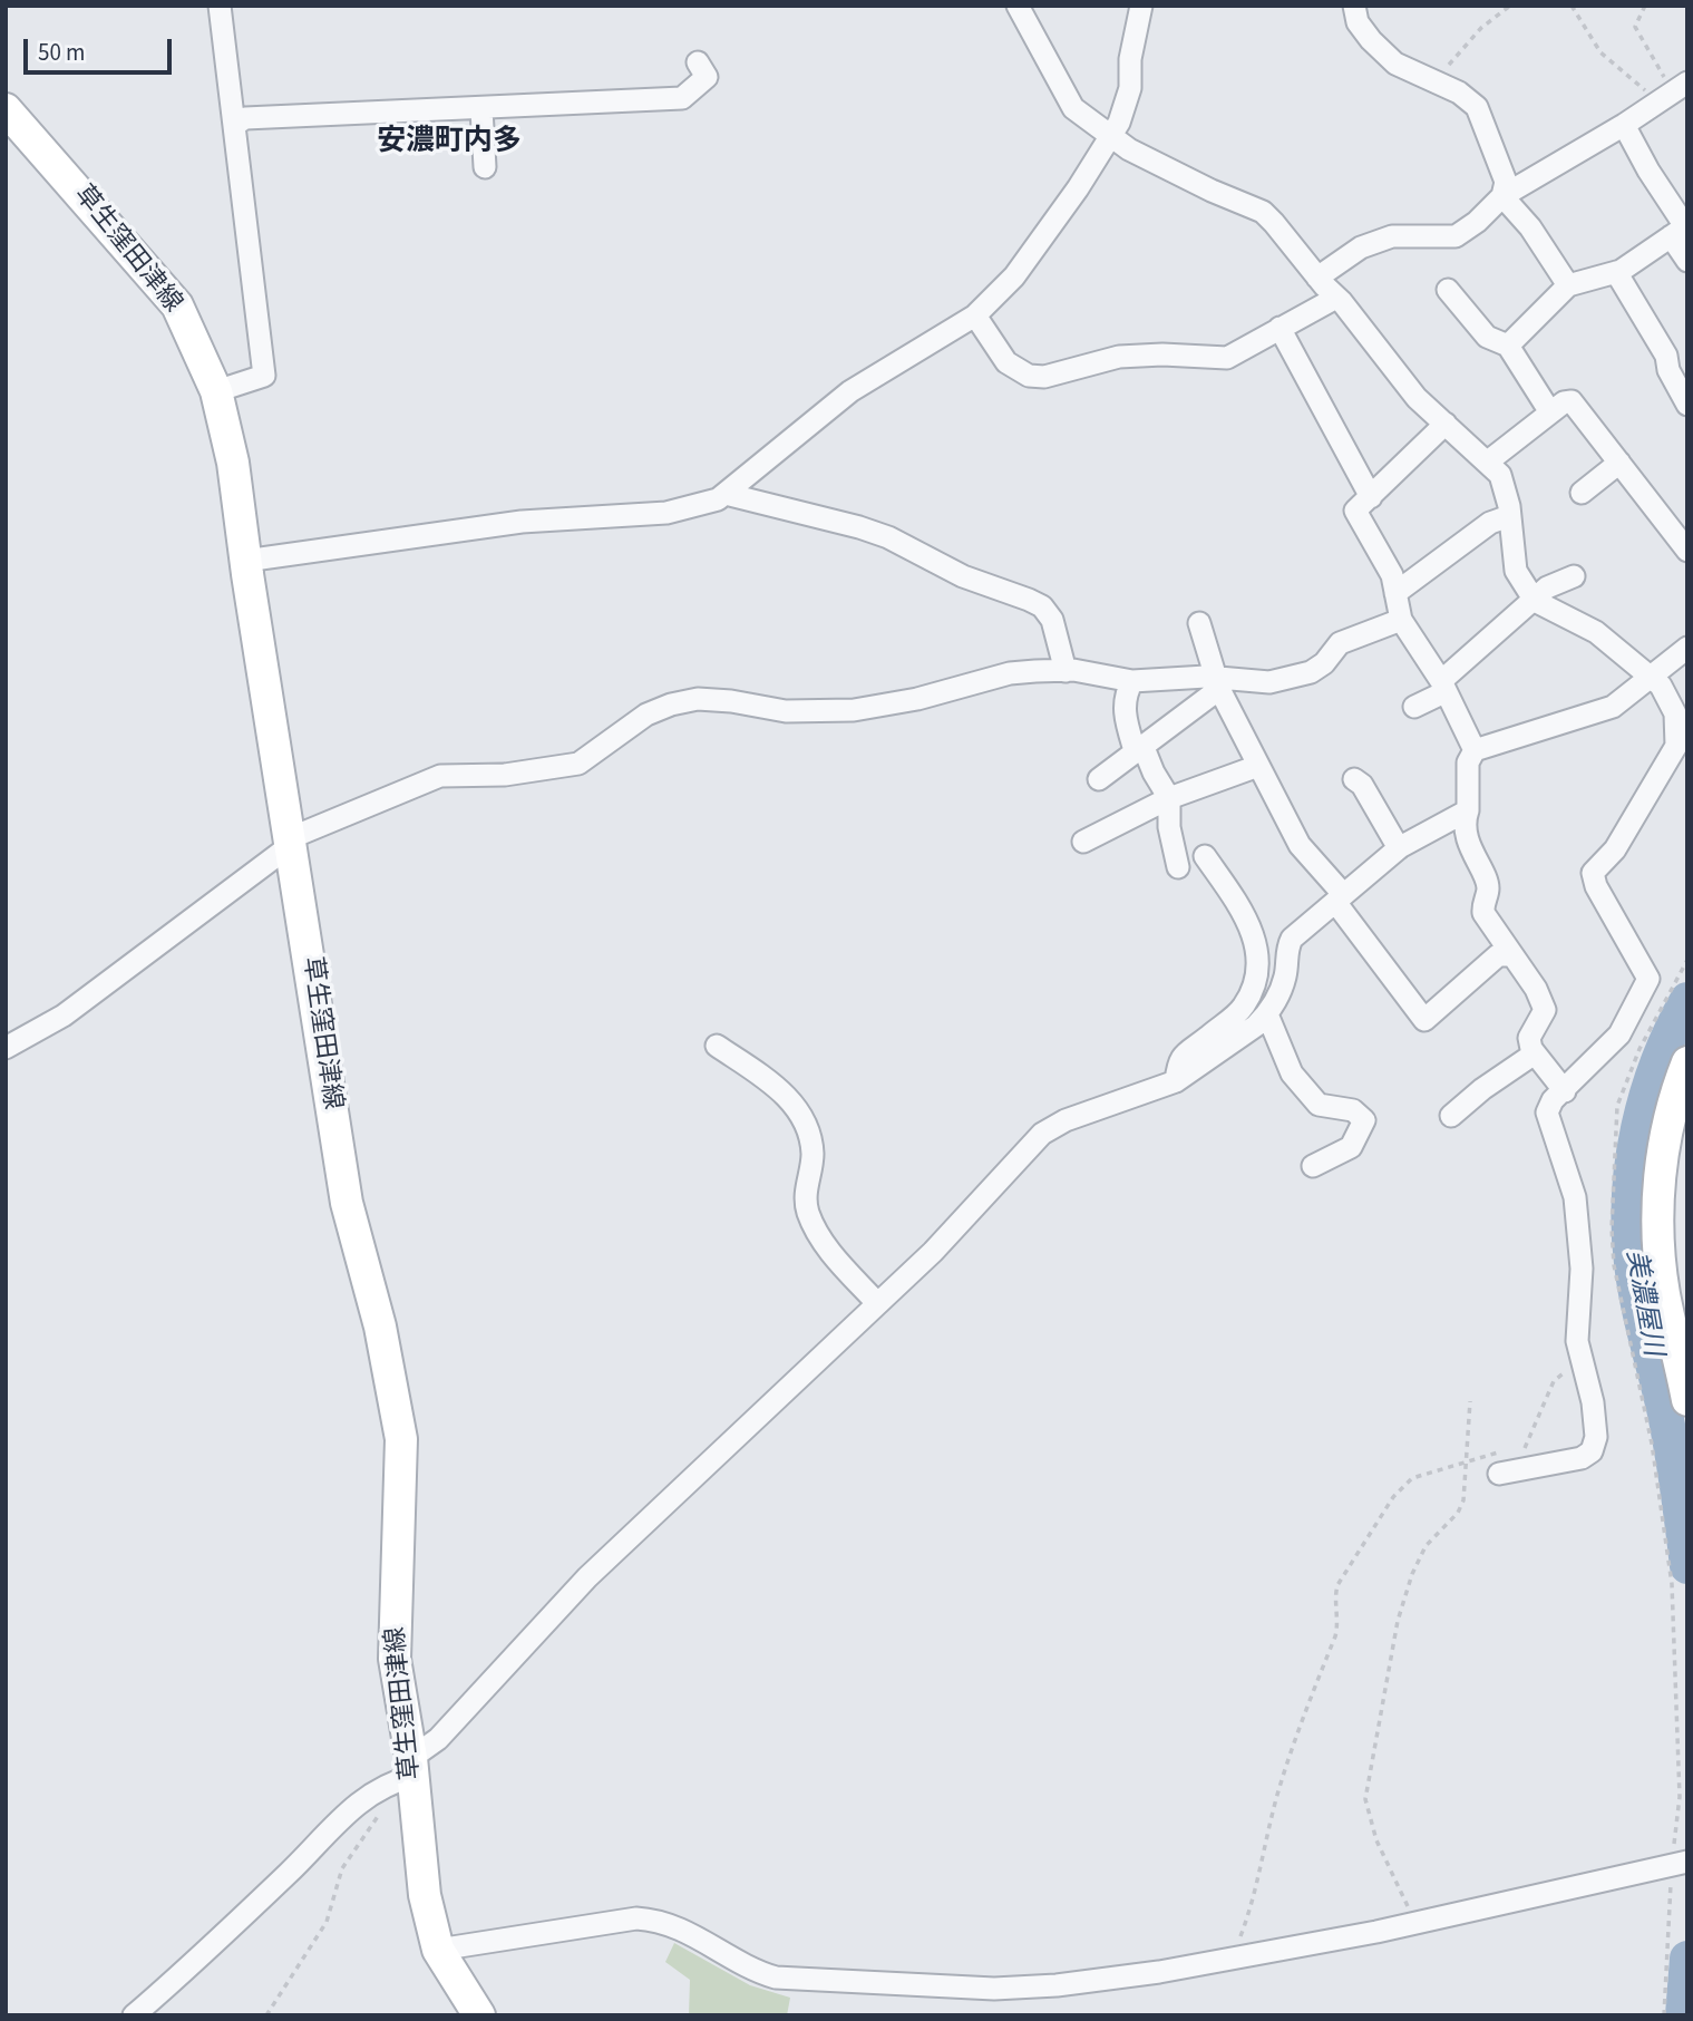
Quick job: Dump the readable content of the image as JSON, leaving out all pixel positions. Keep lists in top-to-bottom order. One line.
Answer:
{"streets":{"main road":["草生窪田津線"]},"districts":["安濃町内多"],"water":["美濃屋川"],"scale_bar":"50 m"}
